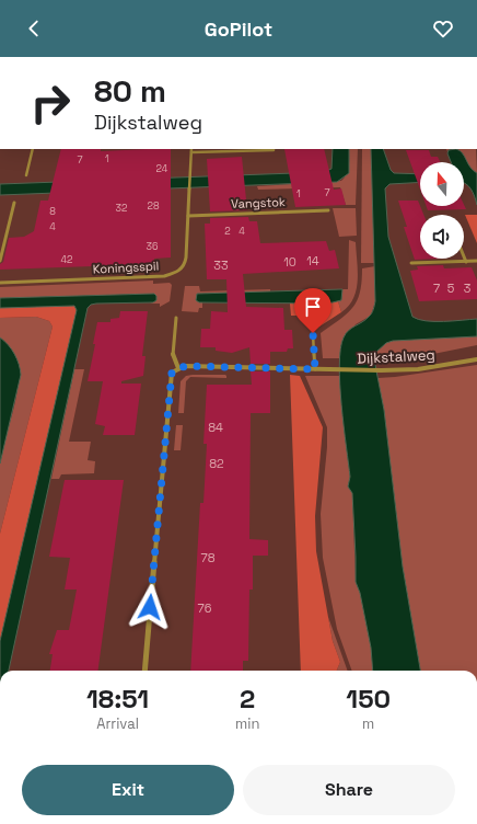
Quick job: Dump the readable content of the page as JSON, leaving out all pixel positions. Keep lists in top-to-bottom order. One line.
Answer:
{"streets":{"street":["Vangstok","Koningsspil","Dijkstalweg"]},"crossings":[["Vangstok","Koningsspil"]],"house_numbers":["1","7","24","7","1","28","32","8","4","2","4","36","42","14","10","33","7","5","3","84","82","78","76"],"north":"top","page":{"header":"GoPilot","turn":["80 m","Dijkstalweg"],"eta":["18:51","Arrival","2","min","150","m"],"buttons":["Exit","Share"]}}
